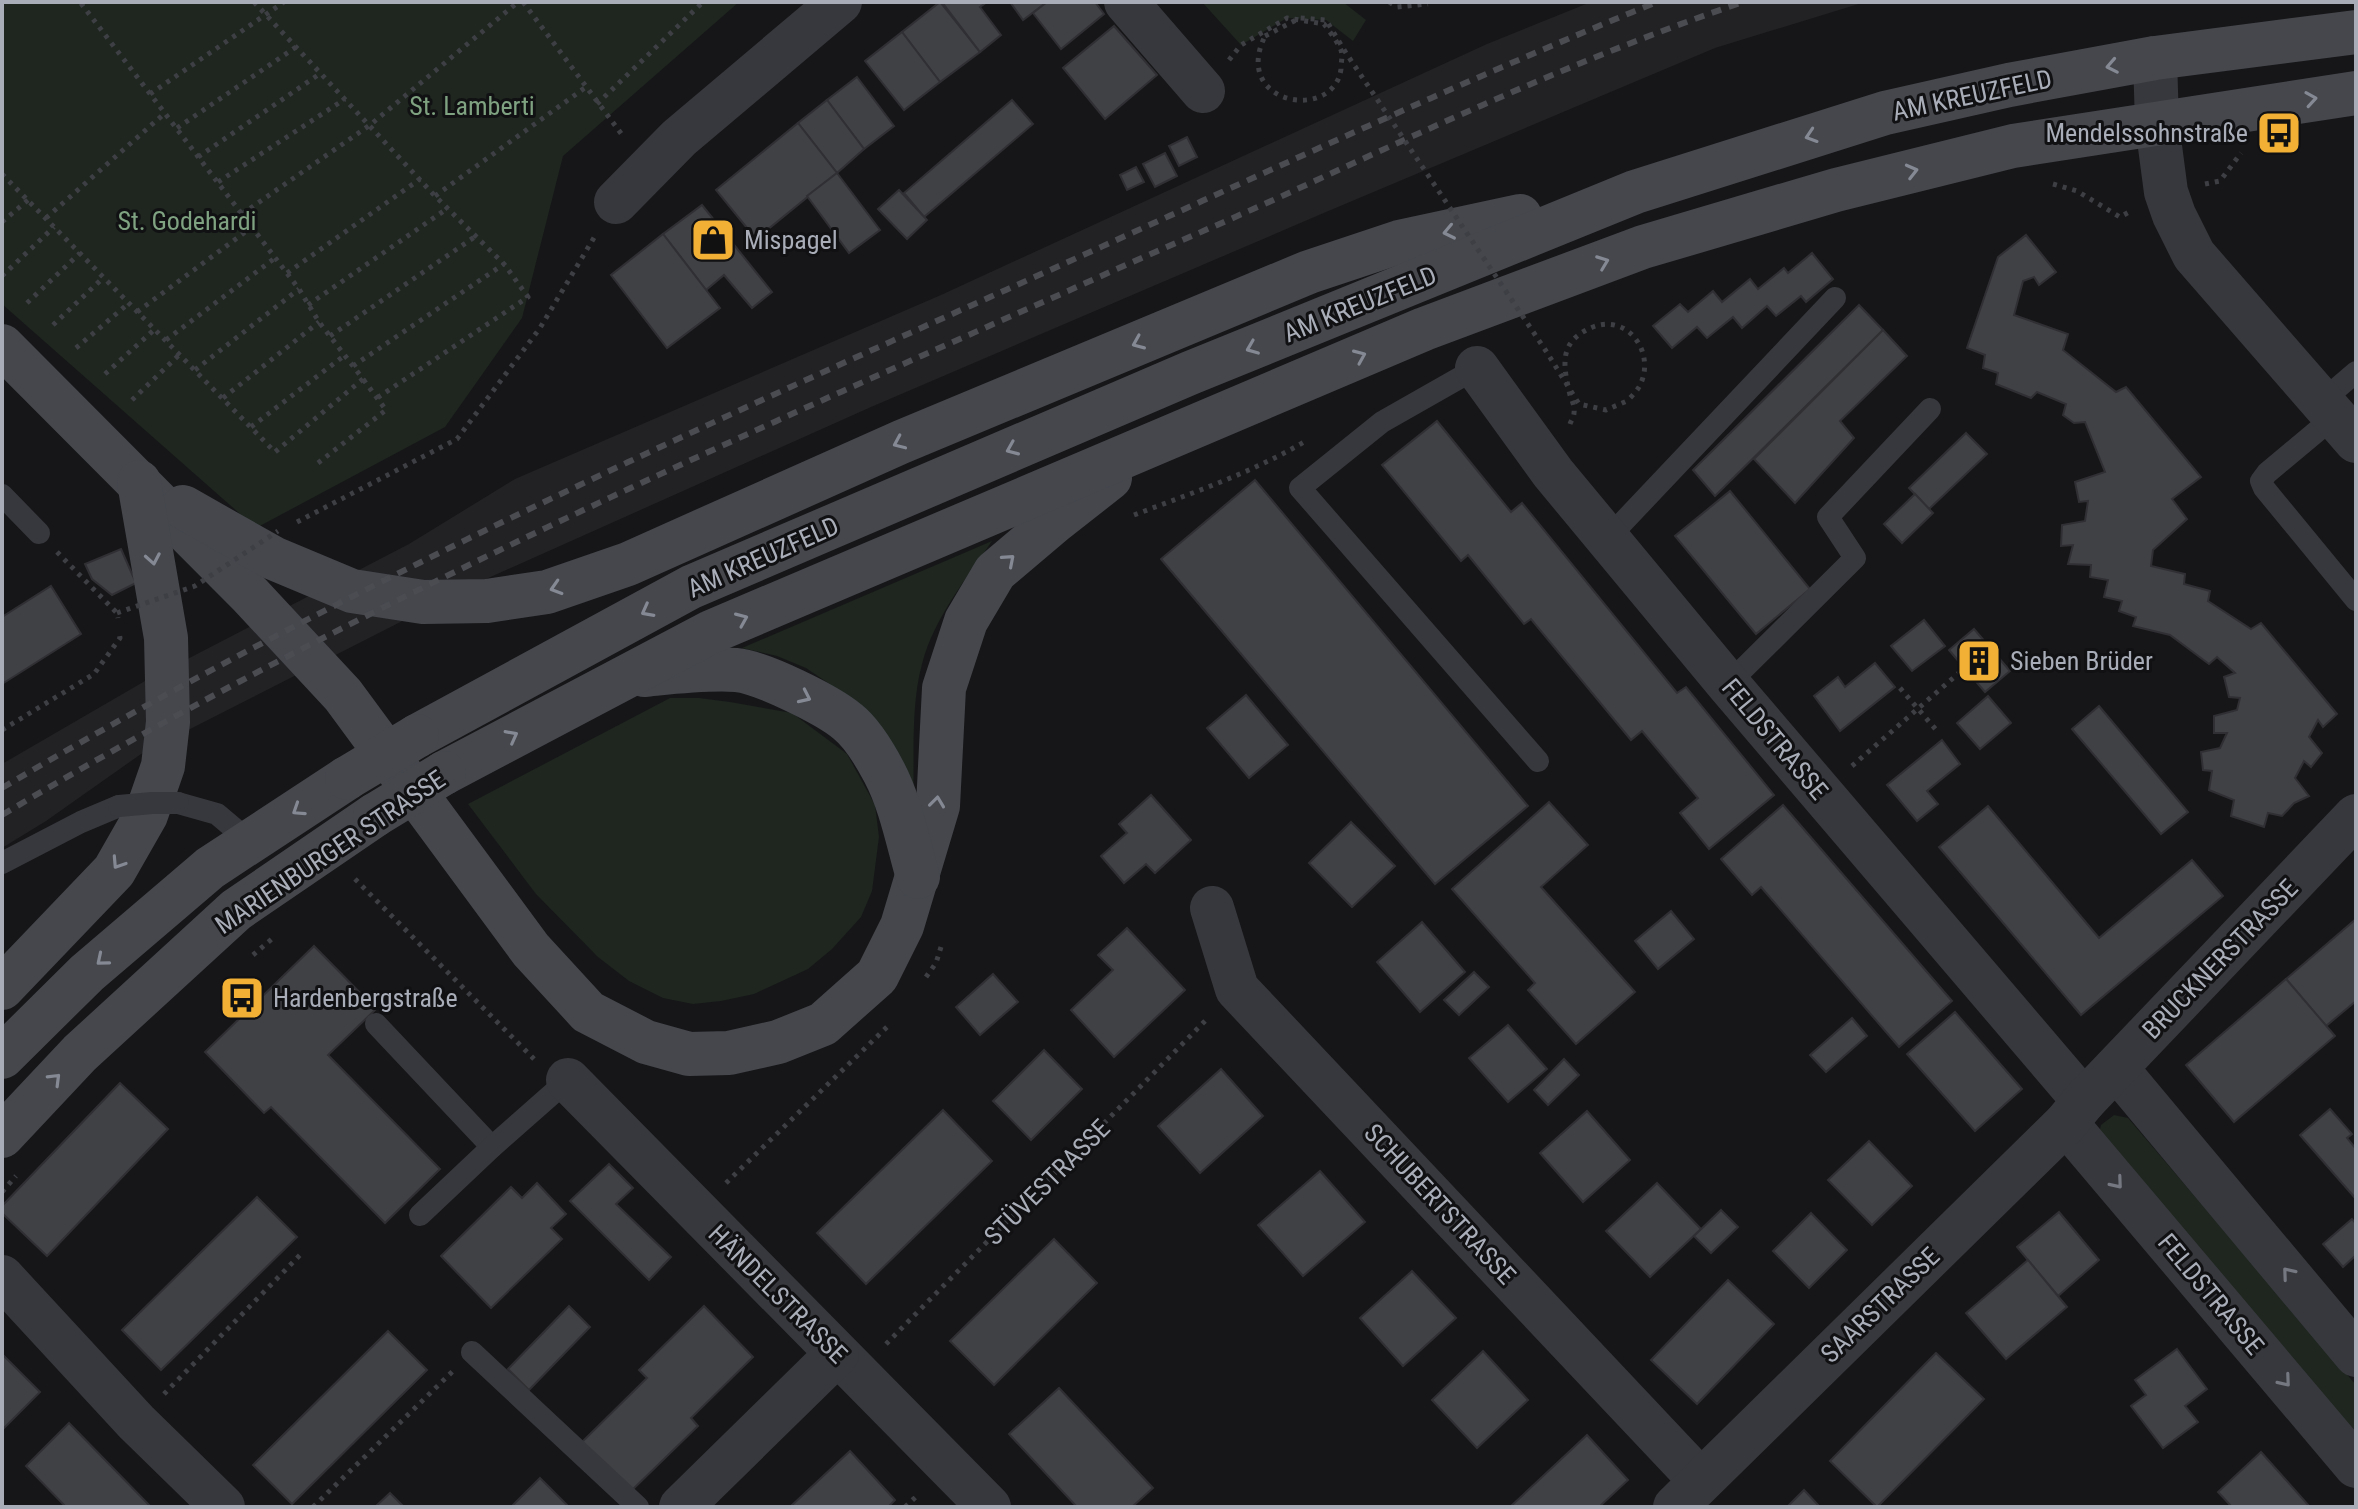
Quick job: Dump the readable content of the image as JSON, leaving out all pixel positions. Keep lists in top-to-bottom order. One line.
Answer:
{"streets":{"main road":["AM KREUZFELD","MARIENBURGER STRASSE"],"street":["FELDSTRASSE","BRUCKNERSTRASSE","SCHUBERTSTRASSE","HÄNDELSTRASSE","SAARSTRASSE"],"path":["STÜVESTRASSE"]},"crossings":[["AM KREUZFELD","MARIENBURGER STRASSE"],["FELDSTRASSE","BRUCKNERSTRASSE"],["FELDSTRASSE","SAARSTRASSE"],["BRUCKNERSTRASSE","SAARSTRASSE"],["STÜVESTRASSE","SCHUBERTSTRASSE"],["STÜVESTRASSE","HÄNDELSTRASSE"],["SCHUBERTSTRASSE","SAARSTRASSE"]],"parks":["St. Lamberti","St. Godehardi"],"places":{"bus stop":["Mendelssohnstraße","Hardenbergstraße"],"shop":["Mispagel"],"building":["Sieben Brüder"]}}
